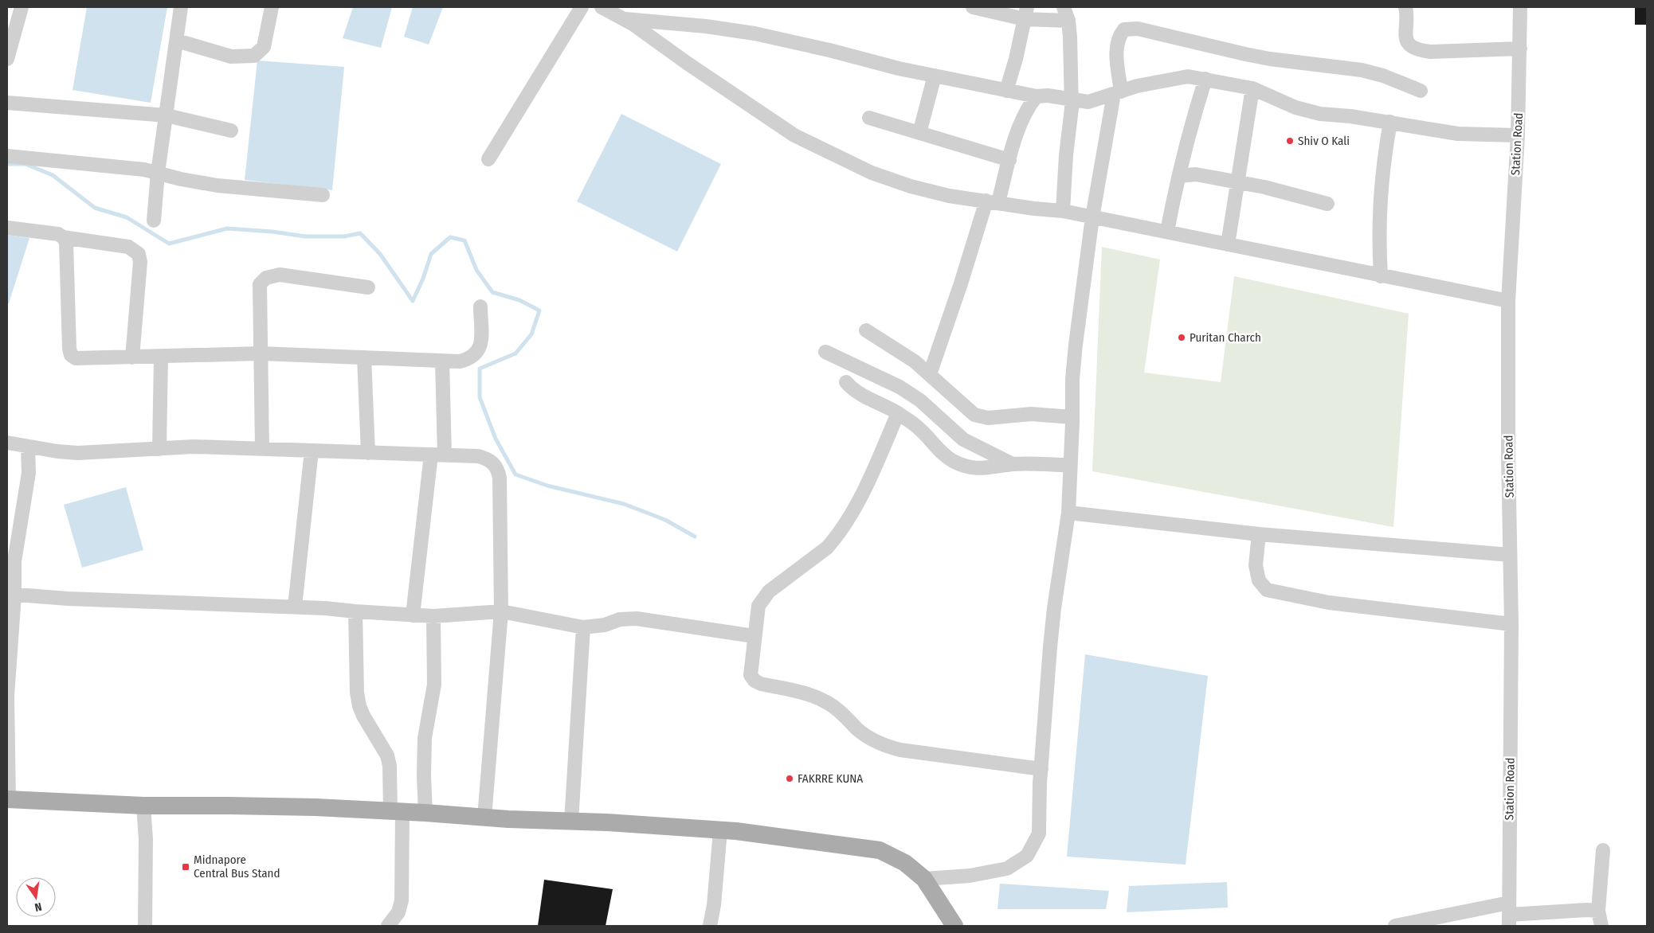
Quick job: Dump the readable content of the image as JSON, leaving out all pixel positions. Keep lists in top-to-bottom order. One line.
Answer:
{"streets":{"street":["Station Road"]},"places":{"other":["Shiv O Kali","Puritan Charch","FAKRRE KUNA"],"transit":["Midnapore Central Bus Stand"]},"north":"bottom"}
